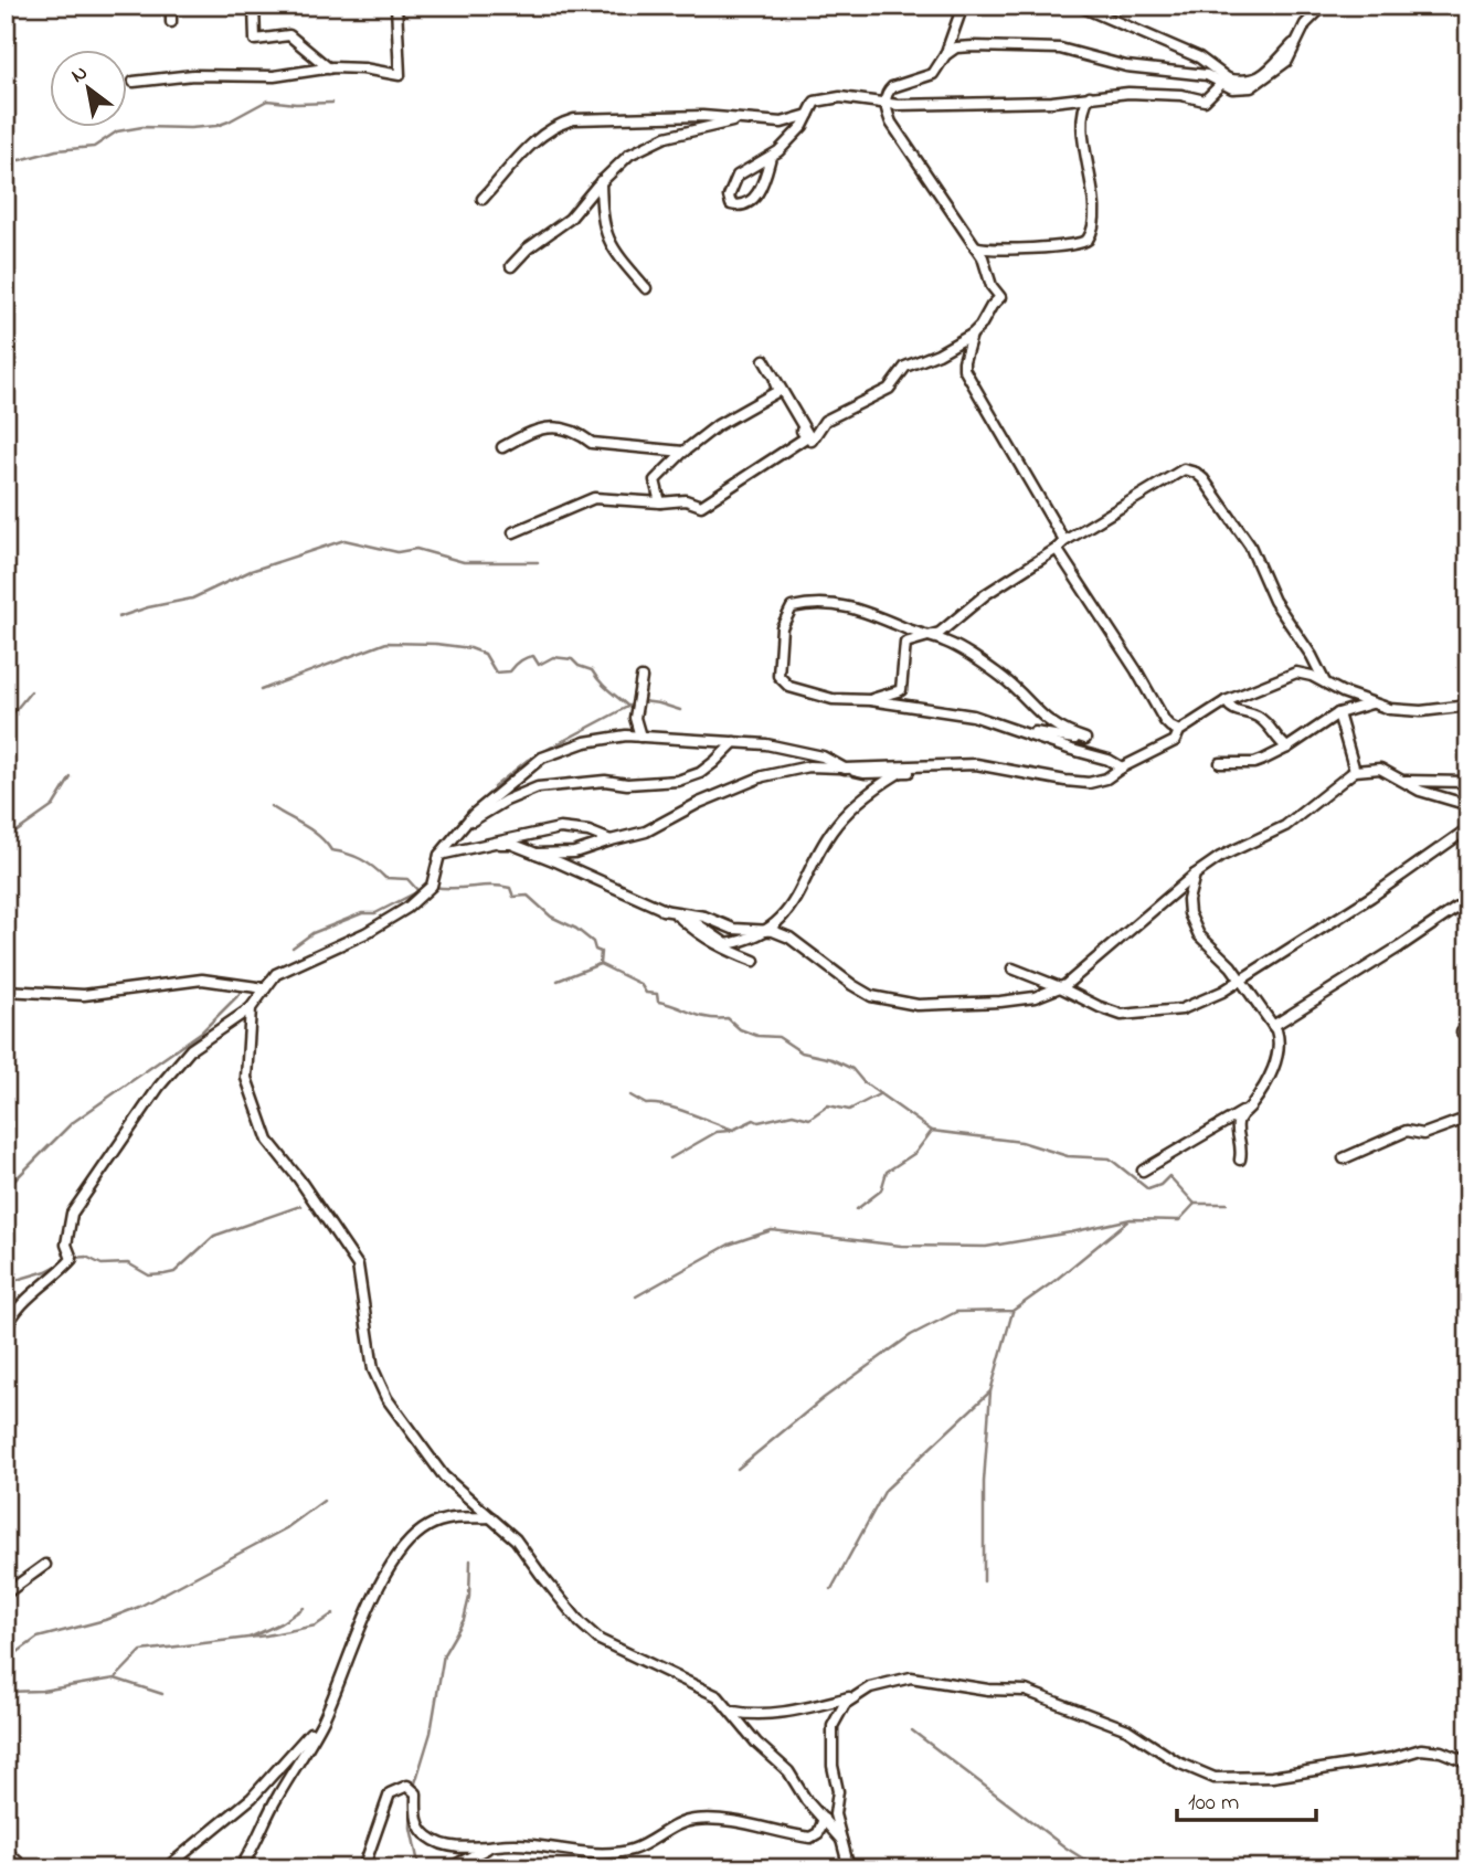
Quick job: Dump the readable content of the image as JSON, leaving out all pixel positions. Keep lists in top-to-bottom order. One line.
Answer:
{"scale_bar":"100 m","north":"top left"}
